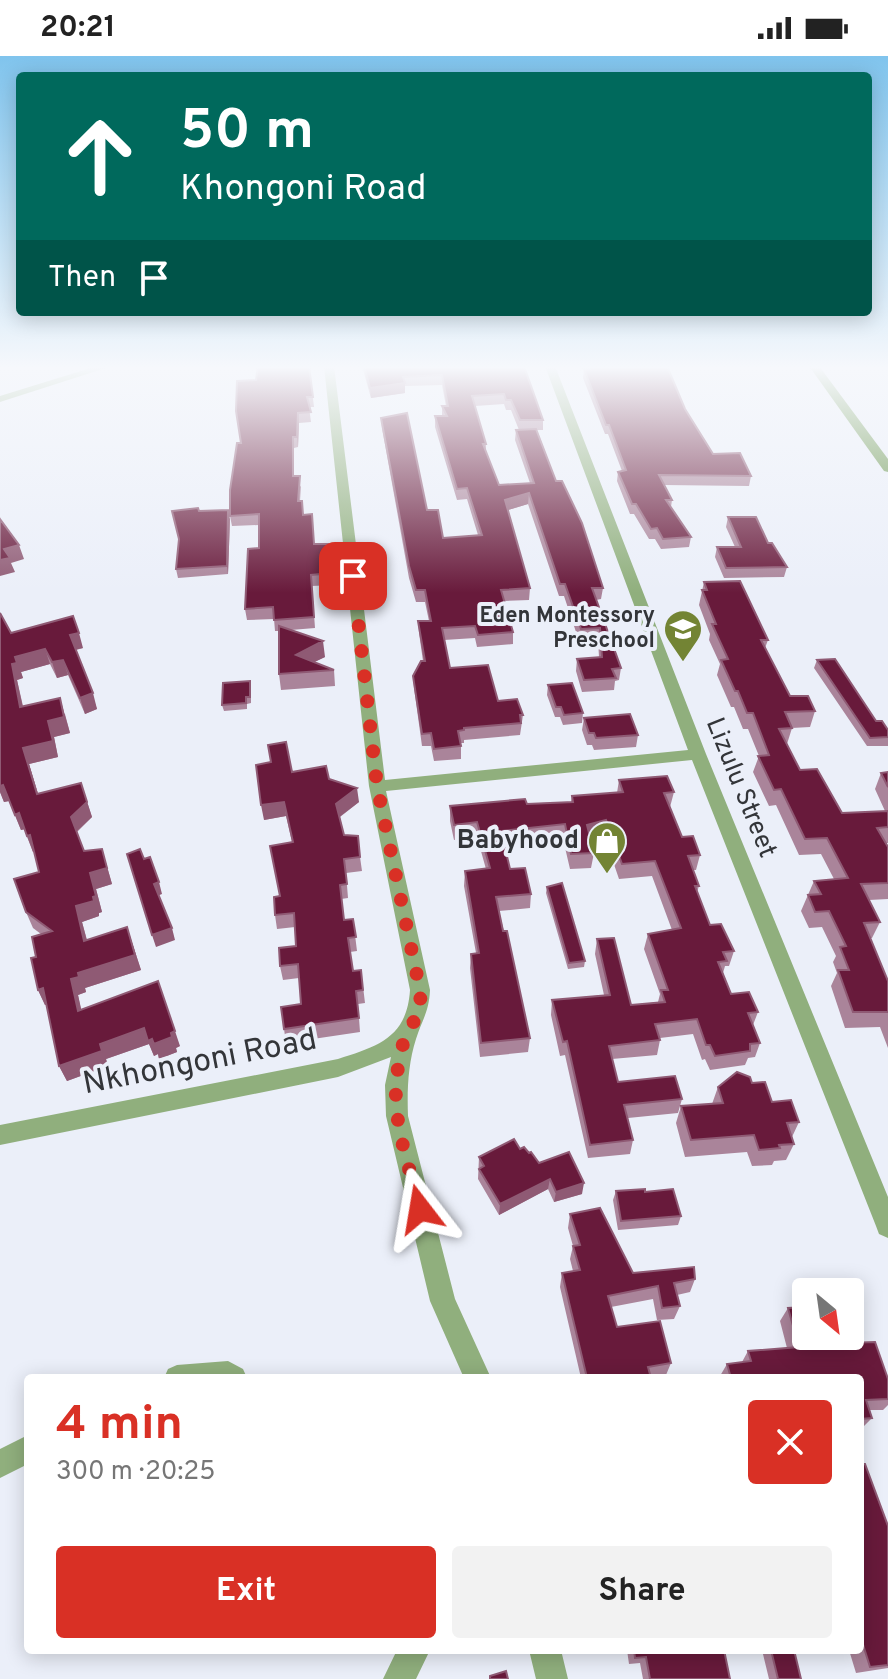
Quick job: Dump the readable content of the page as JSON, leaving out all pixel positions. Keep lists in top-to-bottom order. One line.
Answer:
{"streets":{"street":["Lizulu Street","Nkhongoni Road"]},"places":{"school or university":["Eden Montessory Preschool"],"shop":["Babyhood"]},"north":"bottom right","page":{"status":"20:21","turn":["50 m","Khongoni Road"],"then":"Then","heading":["4 min","300 m · 20:25"],"buttons":["Exit","Share"]}}
